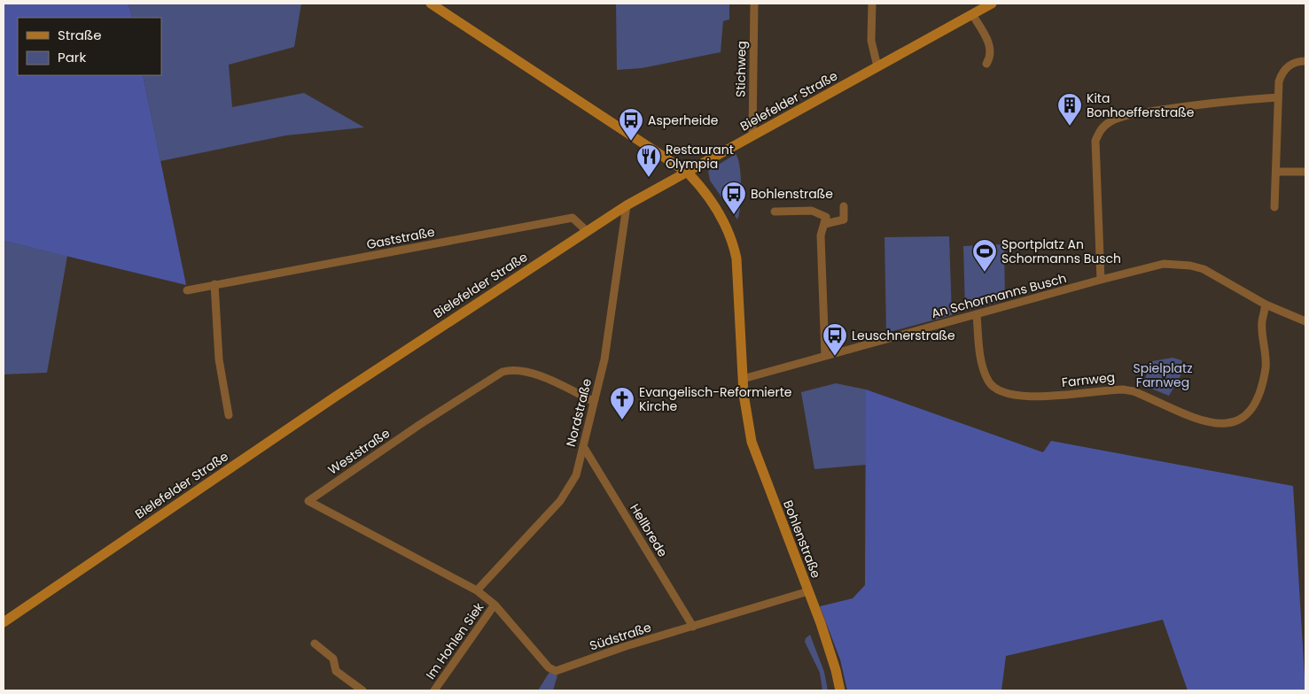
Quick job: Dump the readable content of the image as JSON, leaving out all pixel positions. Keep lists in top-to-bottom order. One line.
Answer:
{"streets":{"main road":["Bielefelder Straße","Bohlenstraße"],"street":["Stichweg","Gaststraße","An Schormanns Busch","Farnweg","Nordstraße","Weststraße","Hellbrede","Südstraße","Im Hohlen Siek"]},"crossings":[["Stichweg","Bielefelder Straße"],["Bielefelder Straße","Gaststraße"],["Bielefelder Straße","Nordstraße"],["Bielefelder Straße","Bohlenstraße"],["An Schormanns Busch","Farnweg"],["An Schormanns Busch","Bohlenstraße"],["Nordstraße","Weststraße"],["Nordstraße","Hellbrede"],["Nordstraße","Südstraße"],["Weststraße","Südstraße"],["Hellbrede","Südstraße"],["Bohlenstraße","Südstraße"],["Südstraße","Im Hohlen Siek"]],"parks":["Spielplatz Farnweg"],"places":{"building":["Kita Bonhoefferstraße"],"bus stop":["Asperheide","Bohlenstraße","Leuschnerstraße"],"restaurant":["Restaurant Olympia"],"sports":["Sportplatz An Schormanns Busch"],"church":["Evangelisch-Reformierte Kirche"]},"legend":["Straße","Park"]}
